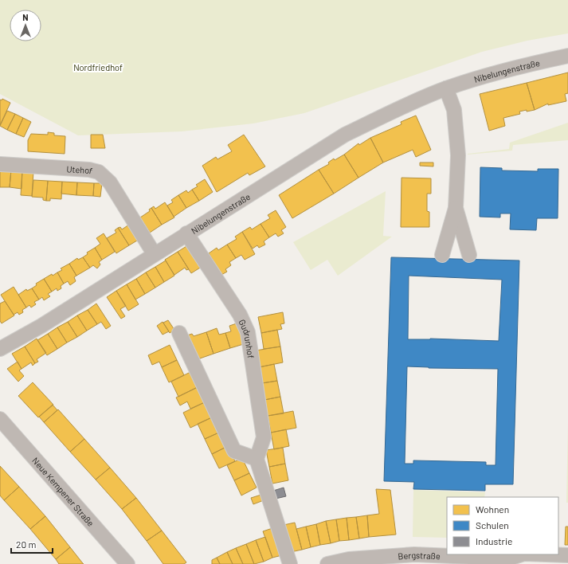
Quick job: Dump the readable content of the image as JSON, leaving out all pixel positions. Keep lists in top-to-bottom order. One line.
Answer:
{"streets":{"street":["Nibelungenstraße","Utehof","Gudrunhof","Neue Kempener Straße","Bergstraße"]},"crossings":[["Nibelungenstraße","Utehof"],["Nibelungenstraße","Gudrunhof"]],"parks":["Nordfriedhof"],"legend":["Wohnen","Schulen","Industrie"],"scale_bar":"20 m","north":"top"}
